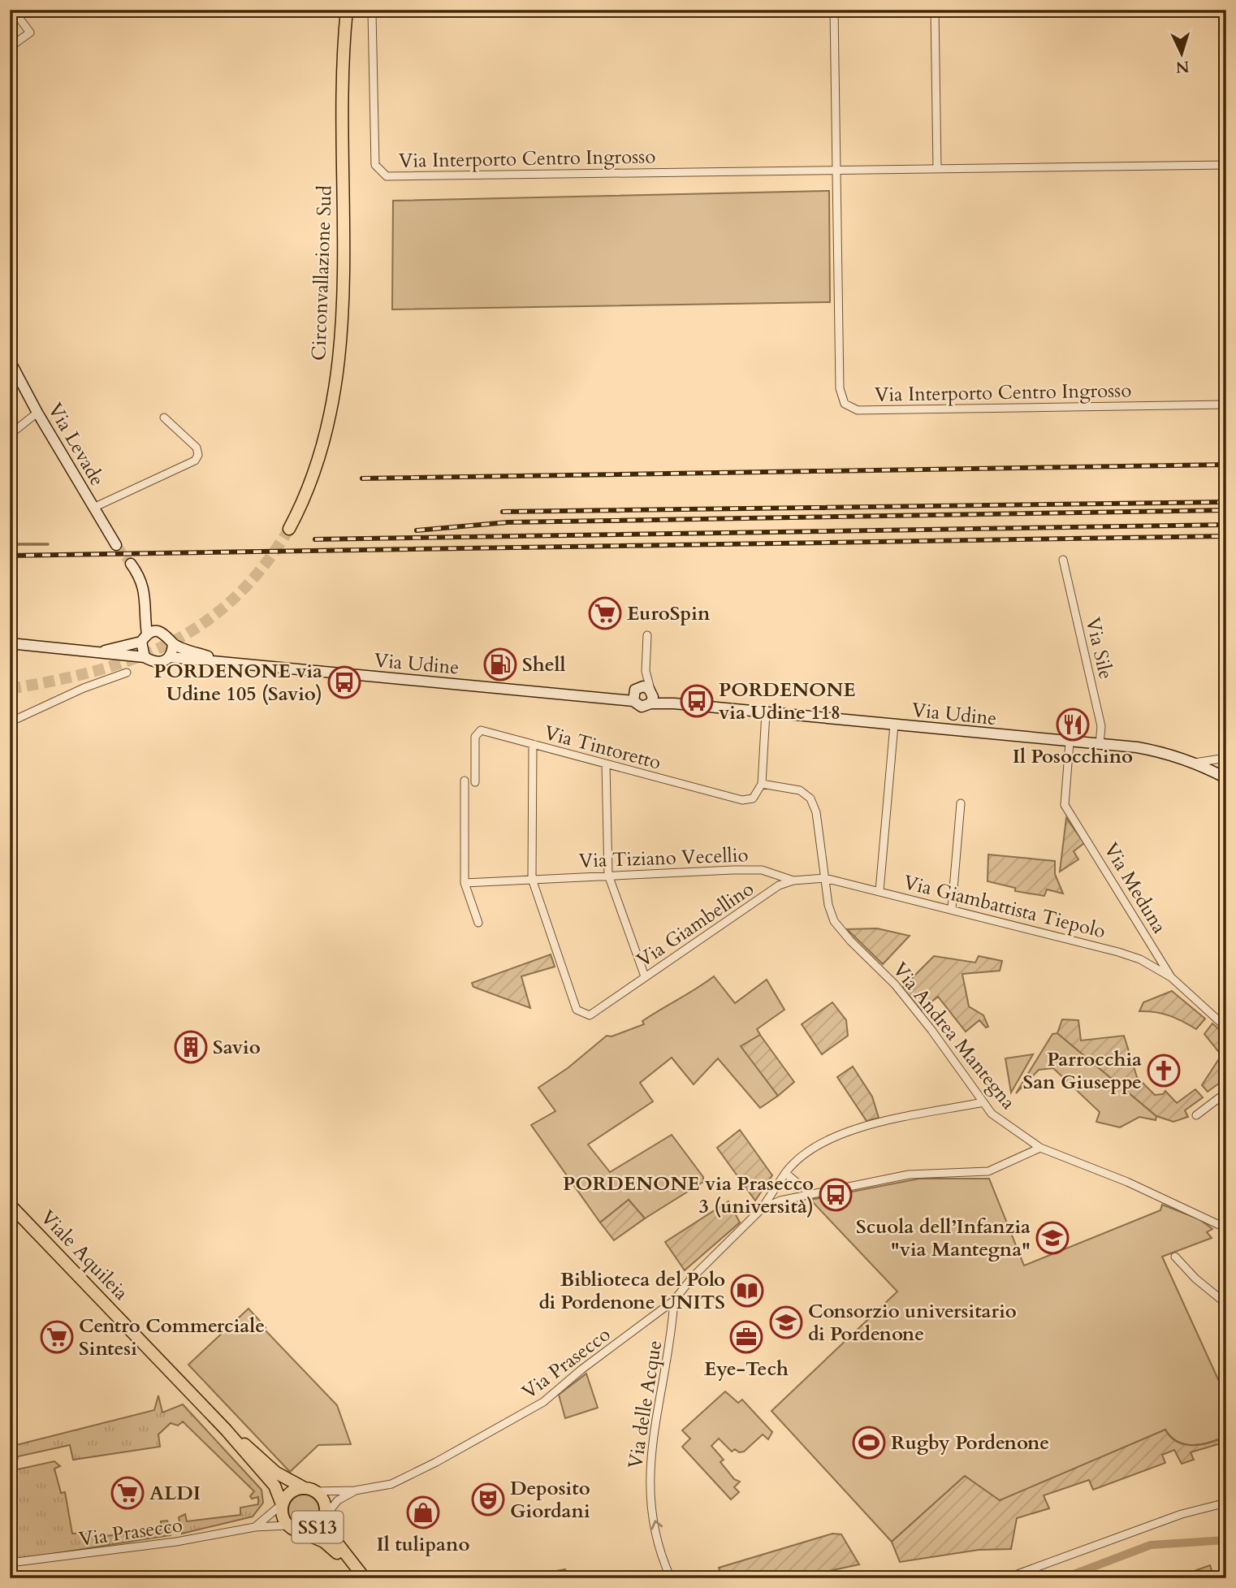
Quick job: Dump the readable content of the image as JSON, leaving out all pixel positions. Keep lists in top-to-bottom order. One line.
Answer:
{"streets":{"main road":["Circonvallazione Sud","Via Levade","Via Udine","Viale Aquileia","SS13"],"street":["Via Interporto Centro Ingrosso","Via Sile","Via Tintoretto","Via Tiziano Vecellio","Via Meduna","Via Giambattista Tiepolo","Via Giambellino","Via Andrea Mantegna","Via Prasecco","Via delle Acque"]},"crossings":[["Via Sile","Via Udine"],["Via Udine","Via Meduna"],["Via Tintoretto","Via Andrea Mantegna"],["Via Tiziano Vecellio","Via Giambellino"],["Via Meduna","Via Giambattista Tiepolo"],["Via Giambattista Tiepolo","Via Giambellino"],["Via Giambattista Tiepolo","Via Andrea Mantegna"],["Via Giambellino","Via Andrea Mantegna"],["Via Andrea Mantegna","Via Prasecco"],["Viale Aquileia","Via Prasecco"],["Viale Aquileia","SS13"],["Via Prasecco","Via delle Acque"],["Via Prasecco","SS13"]],"one_way":["Via delle Acque"],"places":{"supermarket":["EuroSpin","Centro Commerciale Sintesi","ALDI"],"fuel station":["Shell"],"bus stop":["PORDENONE via Udine 105 (Savio)","PORDENONE via Udine 118","PORDENONE via Prasecco 3 (università)"],"restaurant":["Il Posocchino"],"building":["Savio"],"church":["Parrocchia San Giuseppe"],"school or university":["Scuola dell’Infanzia \"via Mantegna\"","Consorzio universitario di Pordenone"],"library":["Biblioteca del Polo di Pordenone UNITS"],"office":["Eye-Tech"],"sports":["Rugby Pordenone"],"theatre":["Deposito Giordani"],"shop":["Il tulipano"]},"north":"bottom"}
